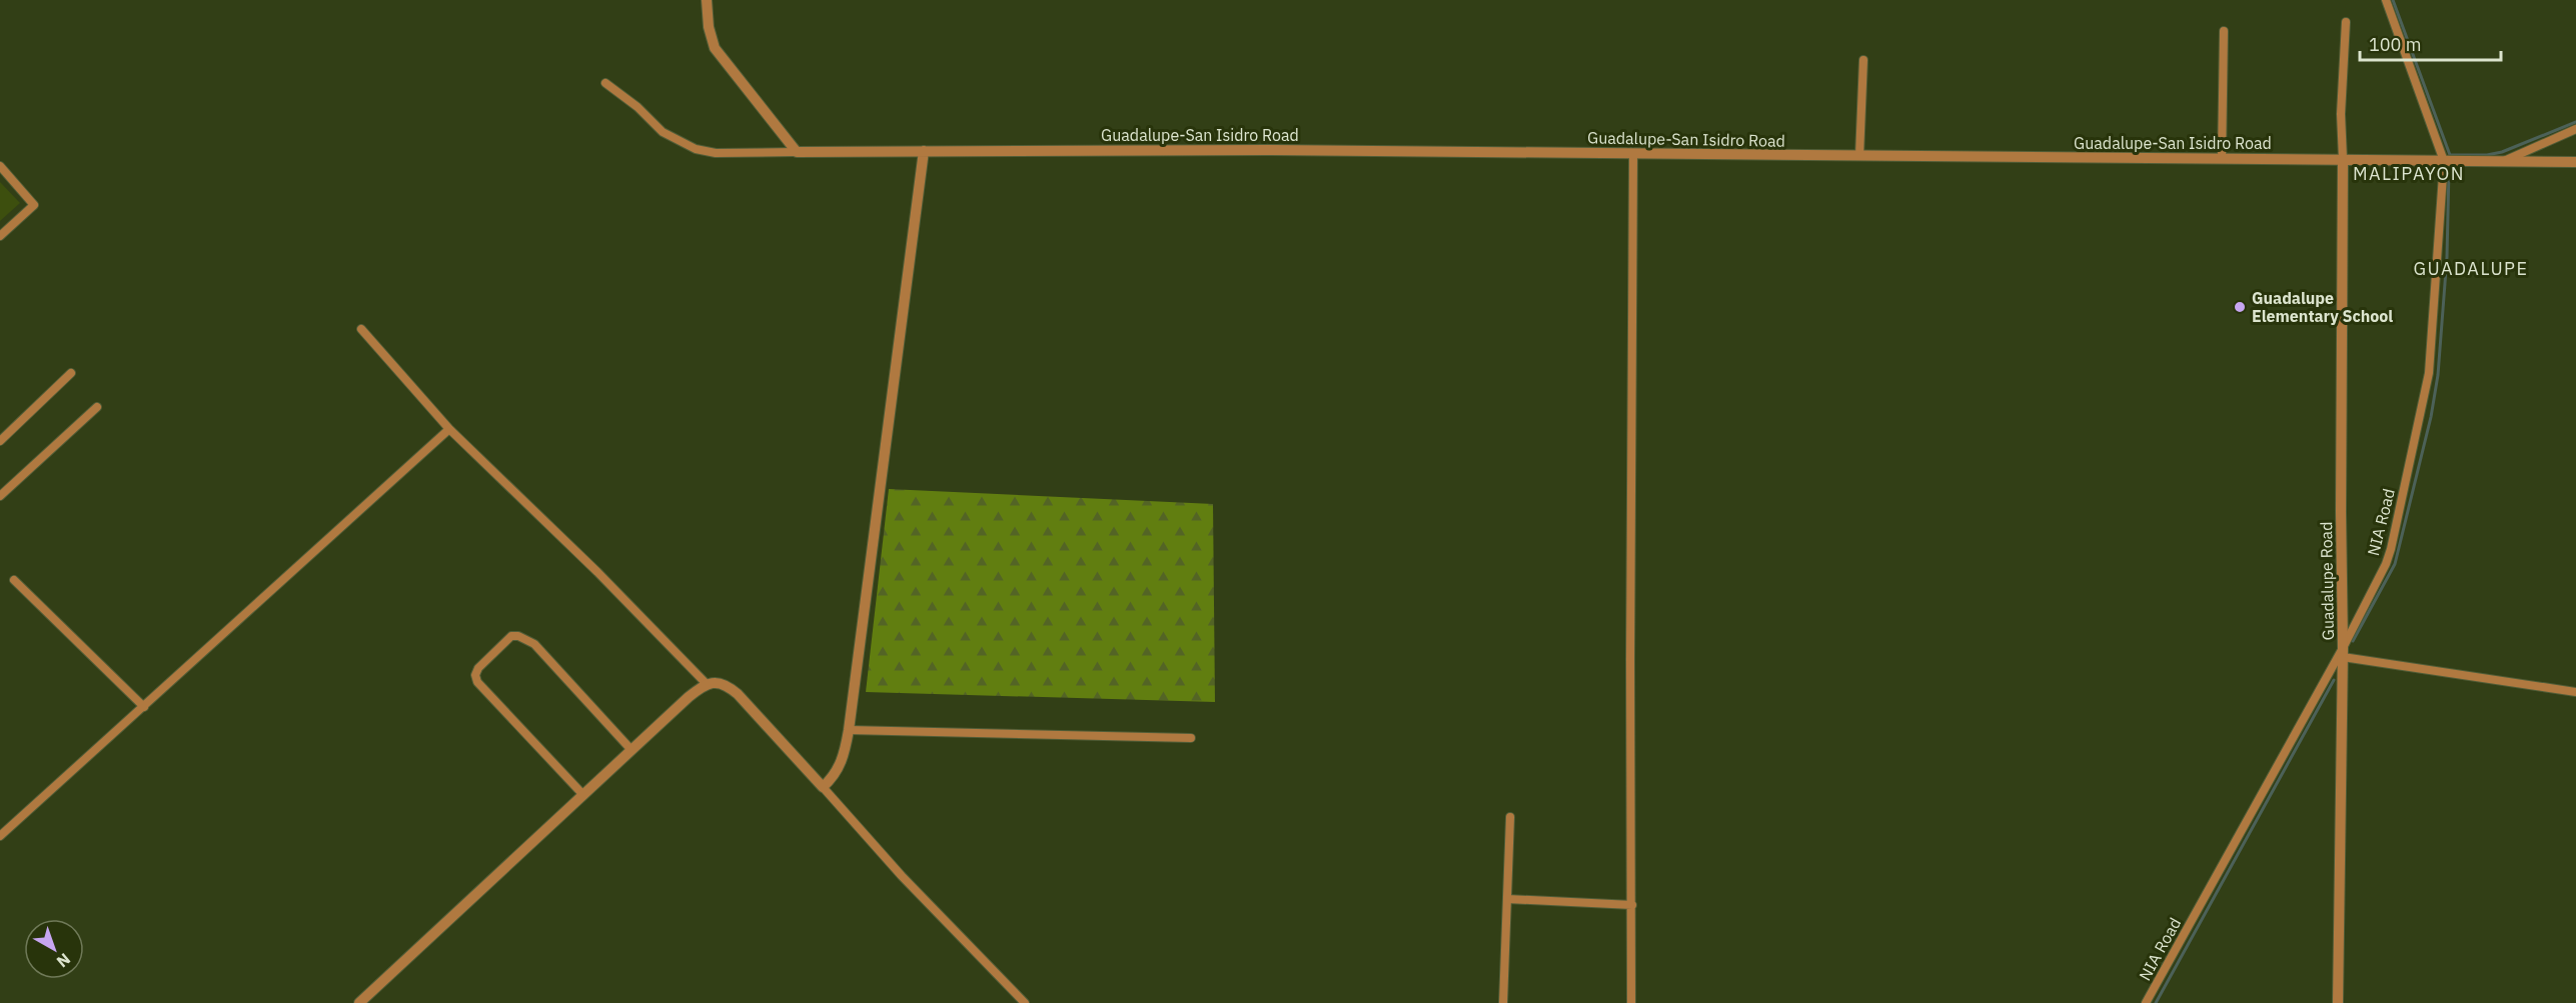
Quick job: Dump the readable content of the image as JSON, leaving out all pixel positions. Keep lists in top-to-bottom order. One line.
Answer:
{"streets":{"street":["Guadalupe-San Isidro Road","NIA Road","Guadalupe Road"]},"crossings":[["Guadalupe-San Isidro Road","NIA Road"],["Guadalupe-San Isidro Road","Guadalupe Road"],["NIA Road","Guadalupe Road"]],"districts":["MALIPAYON","GUADALUPE"],"places":["Guadalupe Elementary School"],"scale_bar":"100 m","north":"bottom right"}
